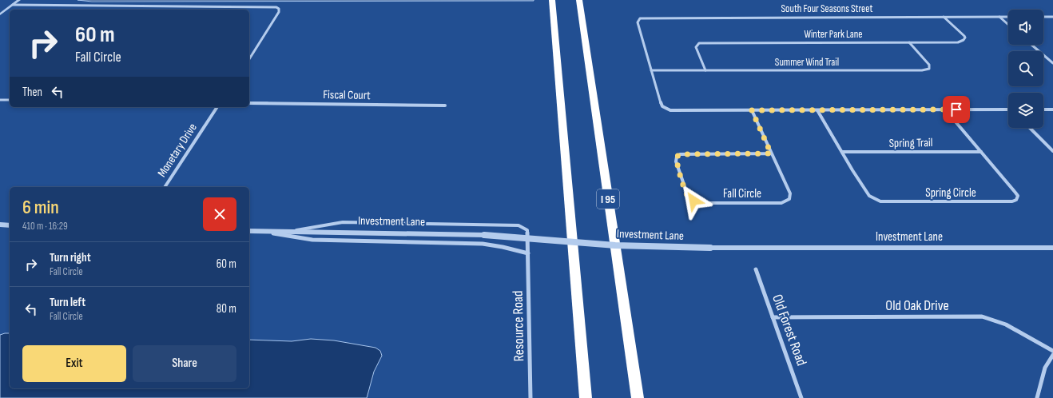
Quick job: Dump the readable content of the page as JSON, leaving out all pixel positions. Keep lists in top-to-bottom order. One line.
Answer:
{"streets":{"highway":["I 95"],"street":["South Four Seasons Street","Winter Park Lane","Summer Wind Trail","Fiscal Court","Spring Trail","Monetary Drive","Spring Circle","Fall Circle","Investment Lane","Old Oak Drive","Resource Road","Old Forest Road"]},"crossings":[["South Four Seasons Street","Winter Park Lane"],["South Four Seasons Street","Summer Wind Trail"],["Winter Park Lane","Summer Wind Trail"],["Spring Trail","Spring Circle"],["Investment Lane","Resource Road"],["Old Oak Drive","Old Forest Road"]],"page":{"turn":["60 m","Fall Circle"],"then":"Then","heading":["6 min","410 m · 16:29"],"list":[{"name":"Turn right","note":"Fall Circle","value":"60 m"},{"name":"Turn left","note":"Fall Circle","value":"80 m"}],"buttons":["Exit","Share"]}}
